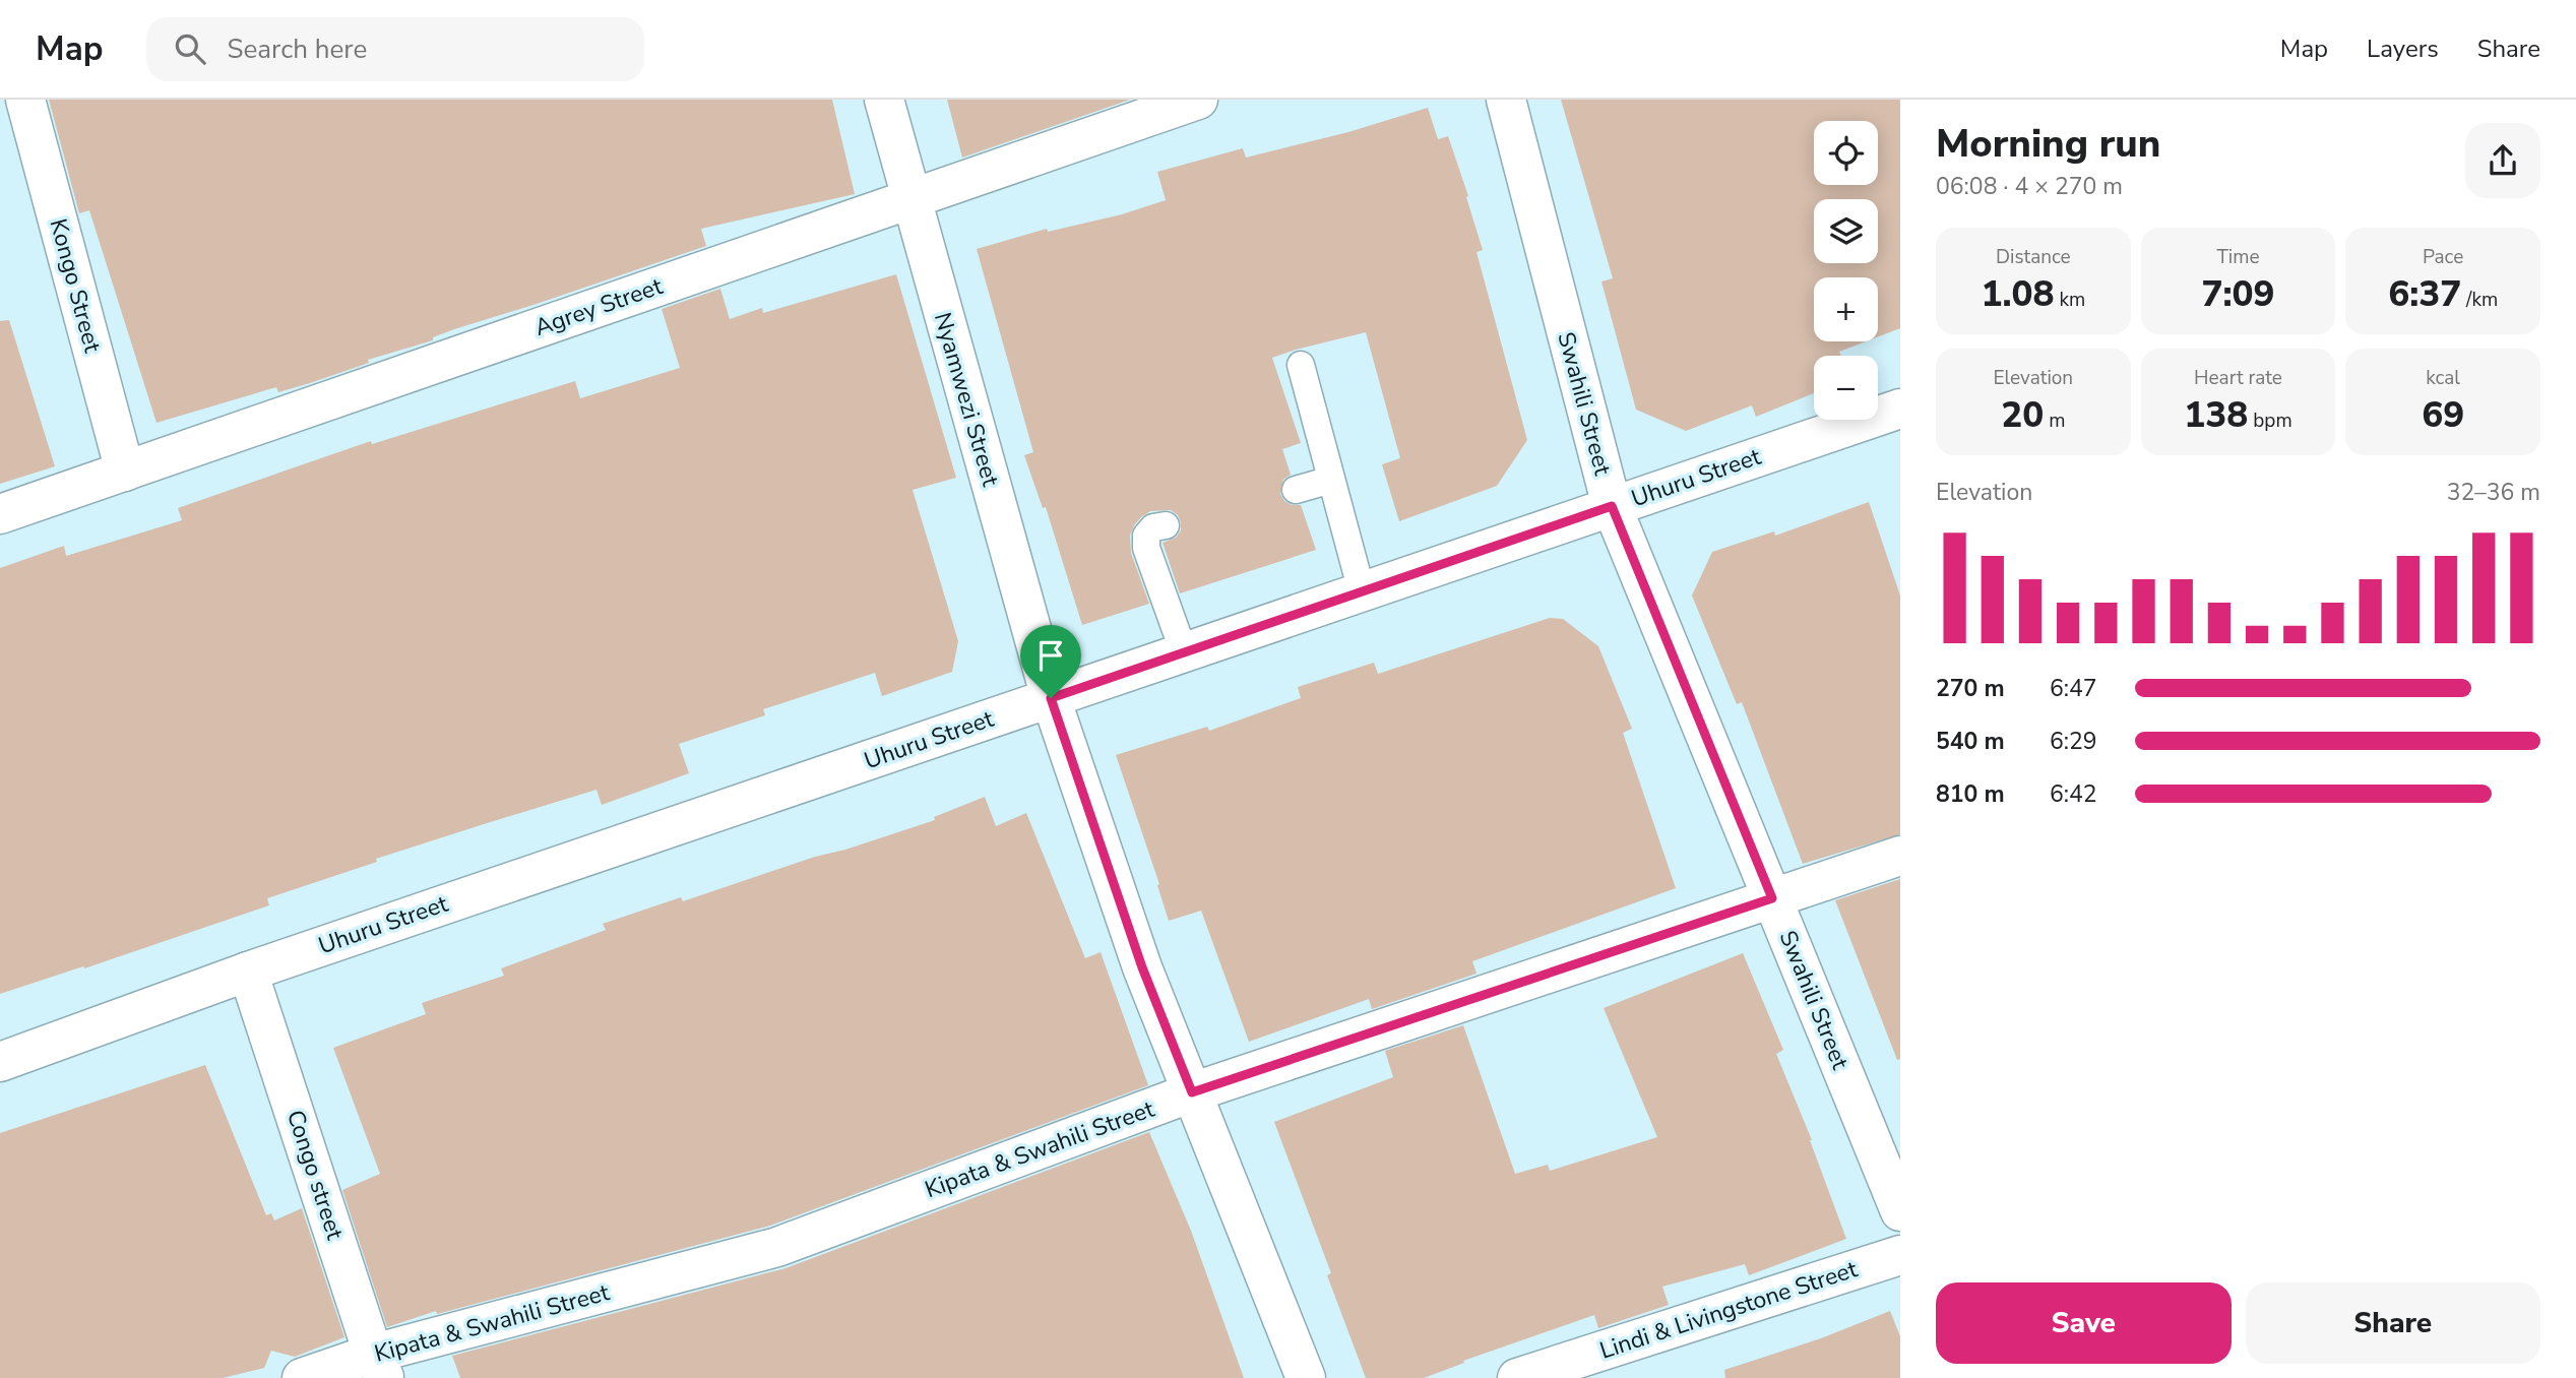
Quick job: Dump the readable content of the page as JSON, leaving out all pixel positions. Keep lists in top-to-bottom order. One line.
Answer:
{"streets":{"street":["Kongo Street","Agrey Street","Nyamwezi Street","Swahili Street","Uhuru Street","Kipata & Swahili Street","Congo street","Lindi & Livingstone Street"]},"crossings":[["Kongo Street","Agrey Street"],["Agrey Street","Nyamwezi Street"],["Nyamwezi Street","Uhuru Street"],["Nyamwezi Street","Kipata & Swahili Street"],["Swahili Street","Uhuru Street"],["Swahili Street","Kipata & Swahili Street"],["Uhuru Street","Congo street"],["Kipata & Swahili Street","Congo street"]],"page":{"header":"Map","search":"Search here","nav":["Map","Layers","Share"],"heading":["Morning run","06:08 · 4 × 270 m"],"map_buttons":["+","−"],"stats":[["Distance","1.08 km"],["Time","7:09"],["Pace","6:37 /km"],["Elevation","20 m"],["Heart rate","138 bpm"],["kcal","69"]],"chart":["Elevation","32–36 m"],"list":[{"name":"270 m","note":"6:47"},{"name":"540 m","note":"6:29"},{"name":"810 m","note":"6:42"}],"buttons":["Save","Share"]}}
